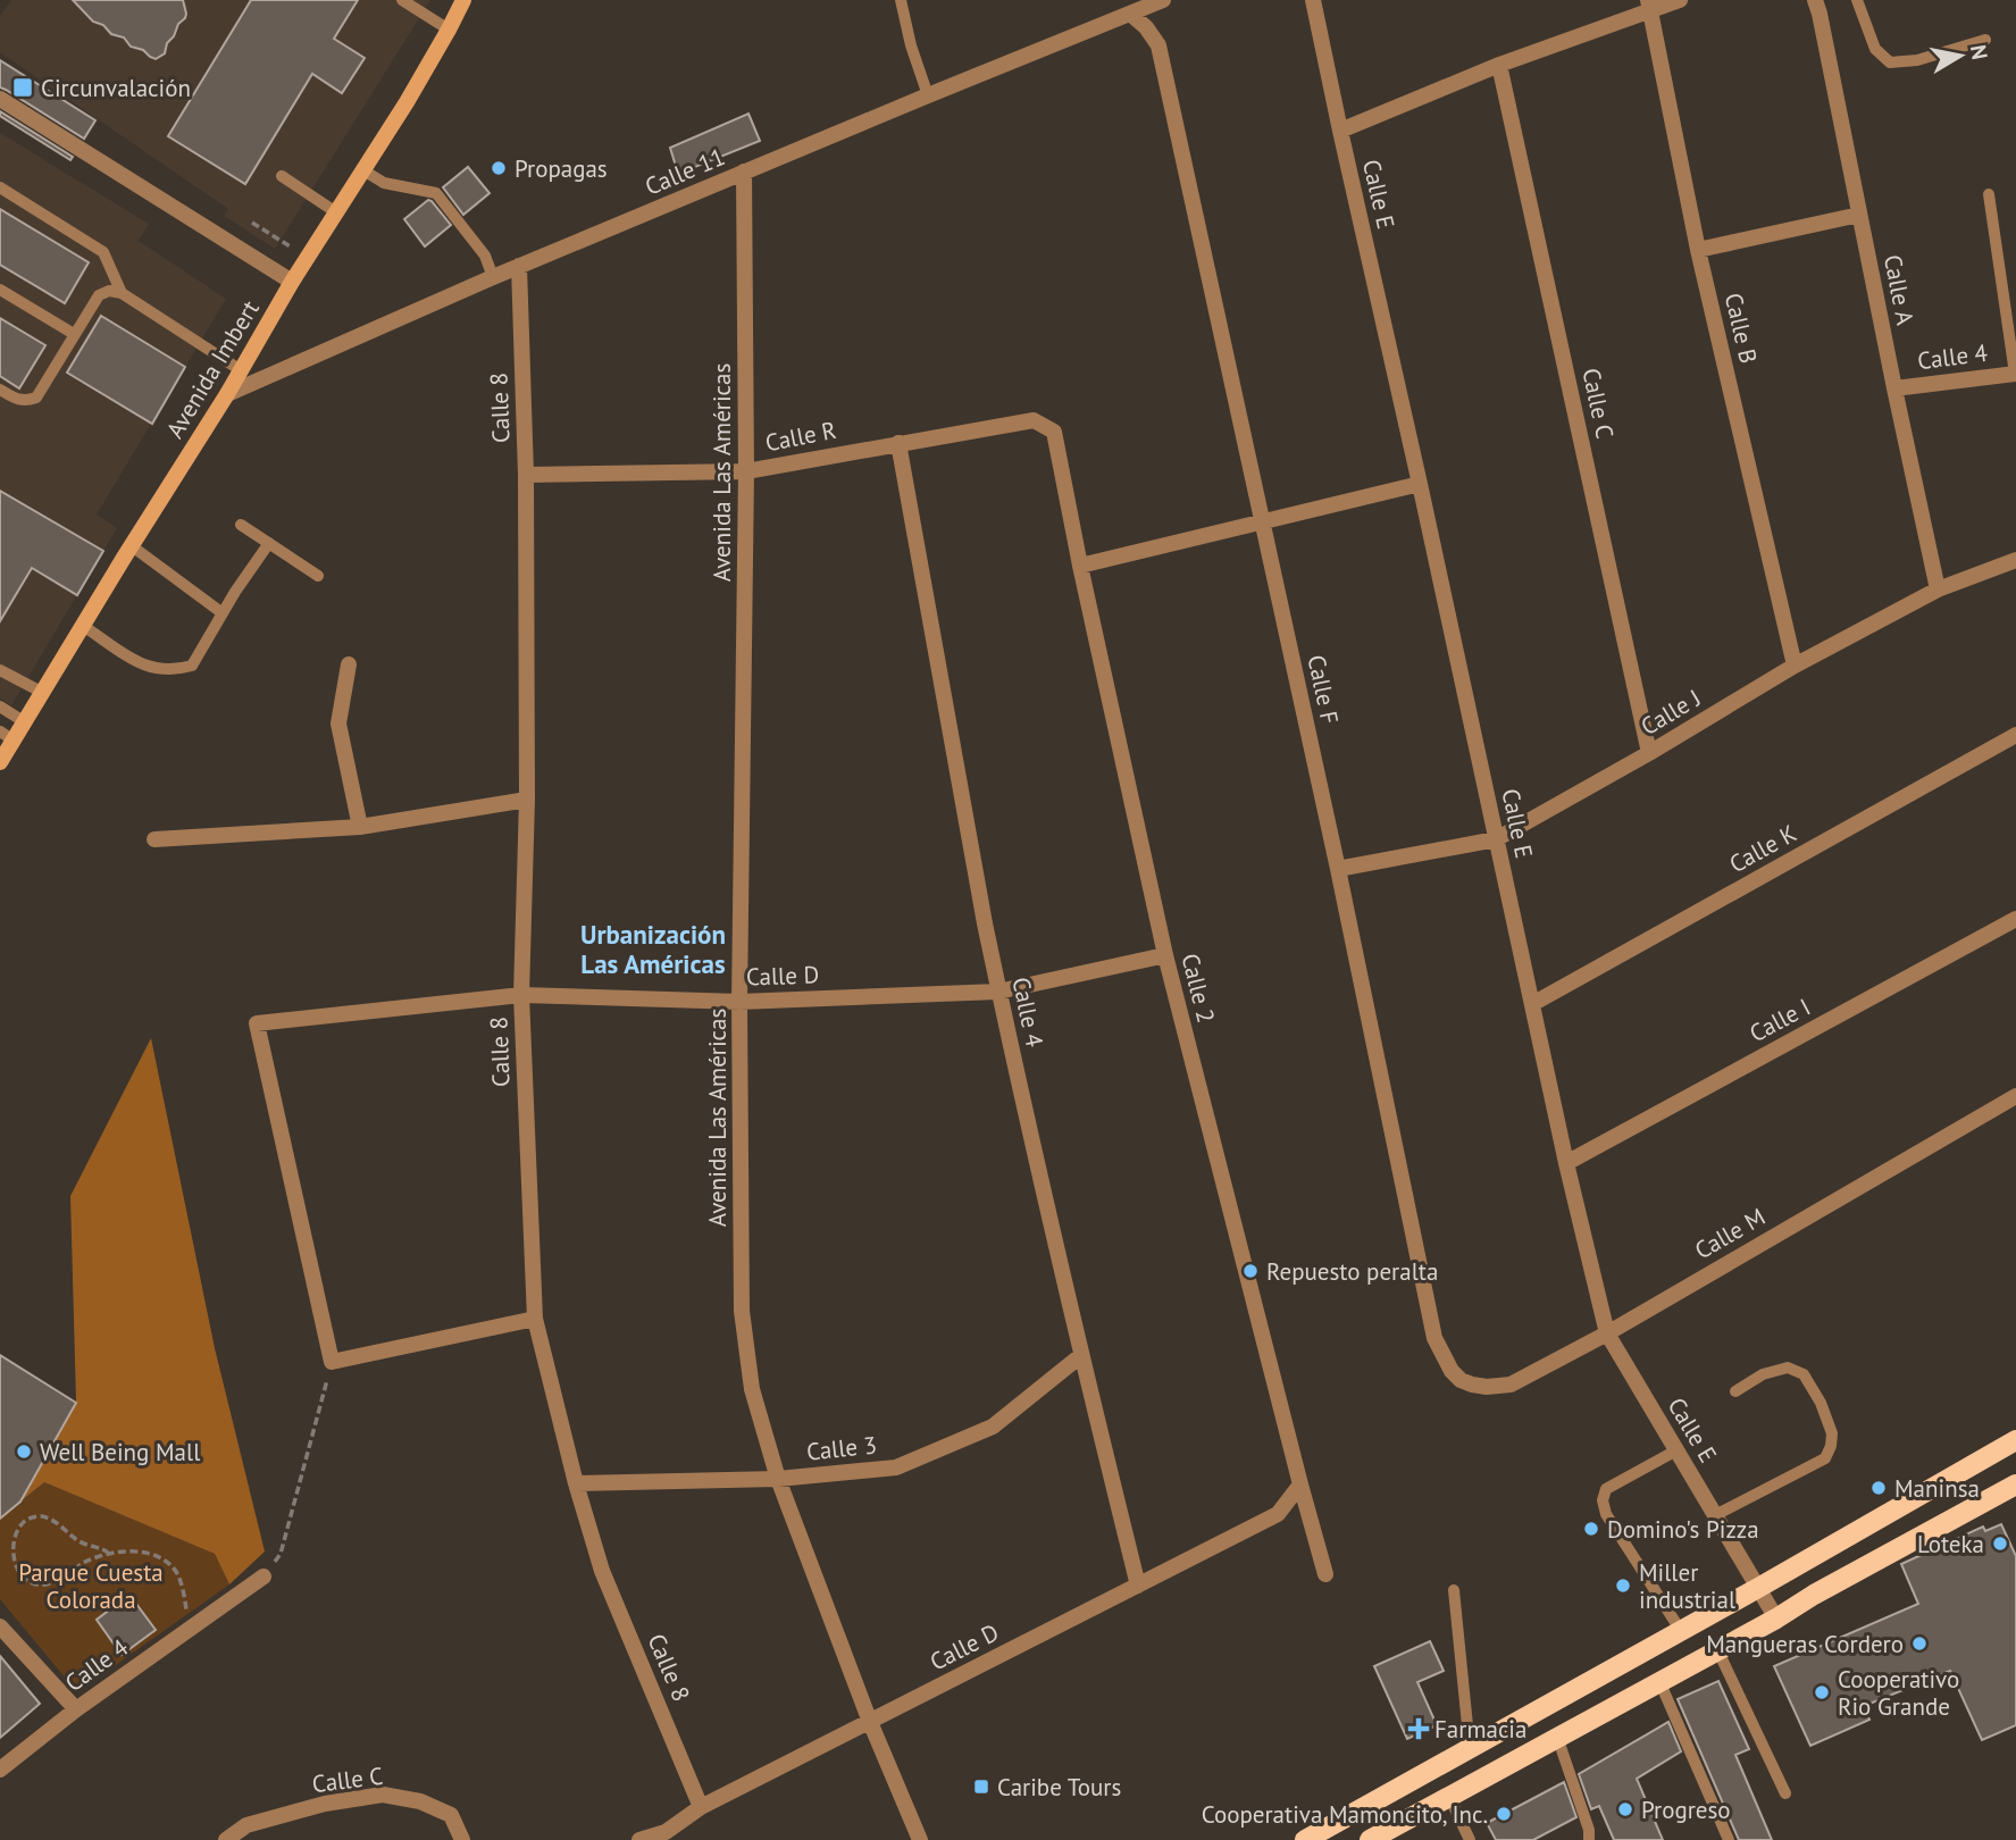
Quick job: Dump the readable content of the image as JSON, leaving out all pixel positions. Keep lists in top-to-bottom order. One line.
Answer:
{"streets":{"main road":["Avenida Imbert"],"street":["Calle 11","Calle E","Calle A","Calle B","Calle 4","Calle C","Calle 8","Calle R","Avenida Las Américas","Calle F","Calle J","Calle K","Calle D","Calle 2","Calle I","Calle M","Calle 3"]},"crossings":[["Calle 11","Avenida Imbert"],["Calle 11","Calle 8"],["Calle 11","Avenida Las Américas"],["Calle 11","Calle F"],["Calle E","Calle J"],["Calle E","Calle K"],["Calle E","Calle I"],["Calle E","Calle M"],["Calle A","Calle 4"],["Calle A","Calle J"],["Calle B","Calle J"],["Calle 4","Calle R"],["Calle 4","Calle D"],["Calle 4","Calle 3"],["Calle C","Calle J"],["Calle 8","Calle R"],["Calle 8","Calle D"],["Calle 8","Calle 3"],["Calle R","Avenida Las Américas"],["Calle R","Calle 2"],["Avenida Las Américas","Calle D"],["Avenida Las Américas","Calle 3"],["Calle F","Calle J"],["Calle F","Calle M"],["Calle D","Calle 2"]],"districts":["Urbanización Las Américas"],"parks":["Parque Cuesta Colorada"],"places":{"transit":["Circunvalación","Caribe Tours"],"other":["Propagas","Repuesto peralta","Well Being Mall","Maninsa","Domino's Pizza","Loteka","Miller industrial","Mangueras Cordero","Cooperativo Rio Grande","Progreso","Cooperativa Mamoncito, Inc."],"health":["Farmacia"]},"north":"right"}
